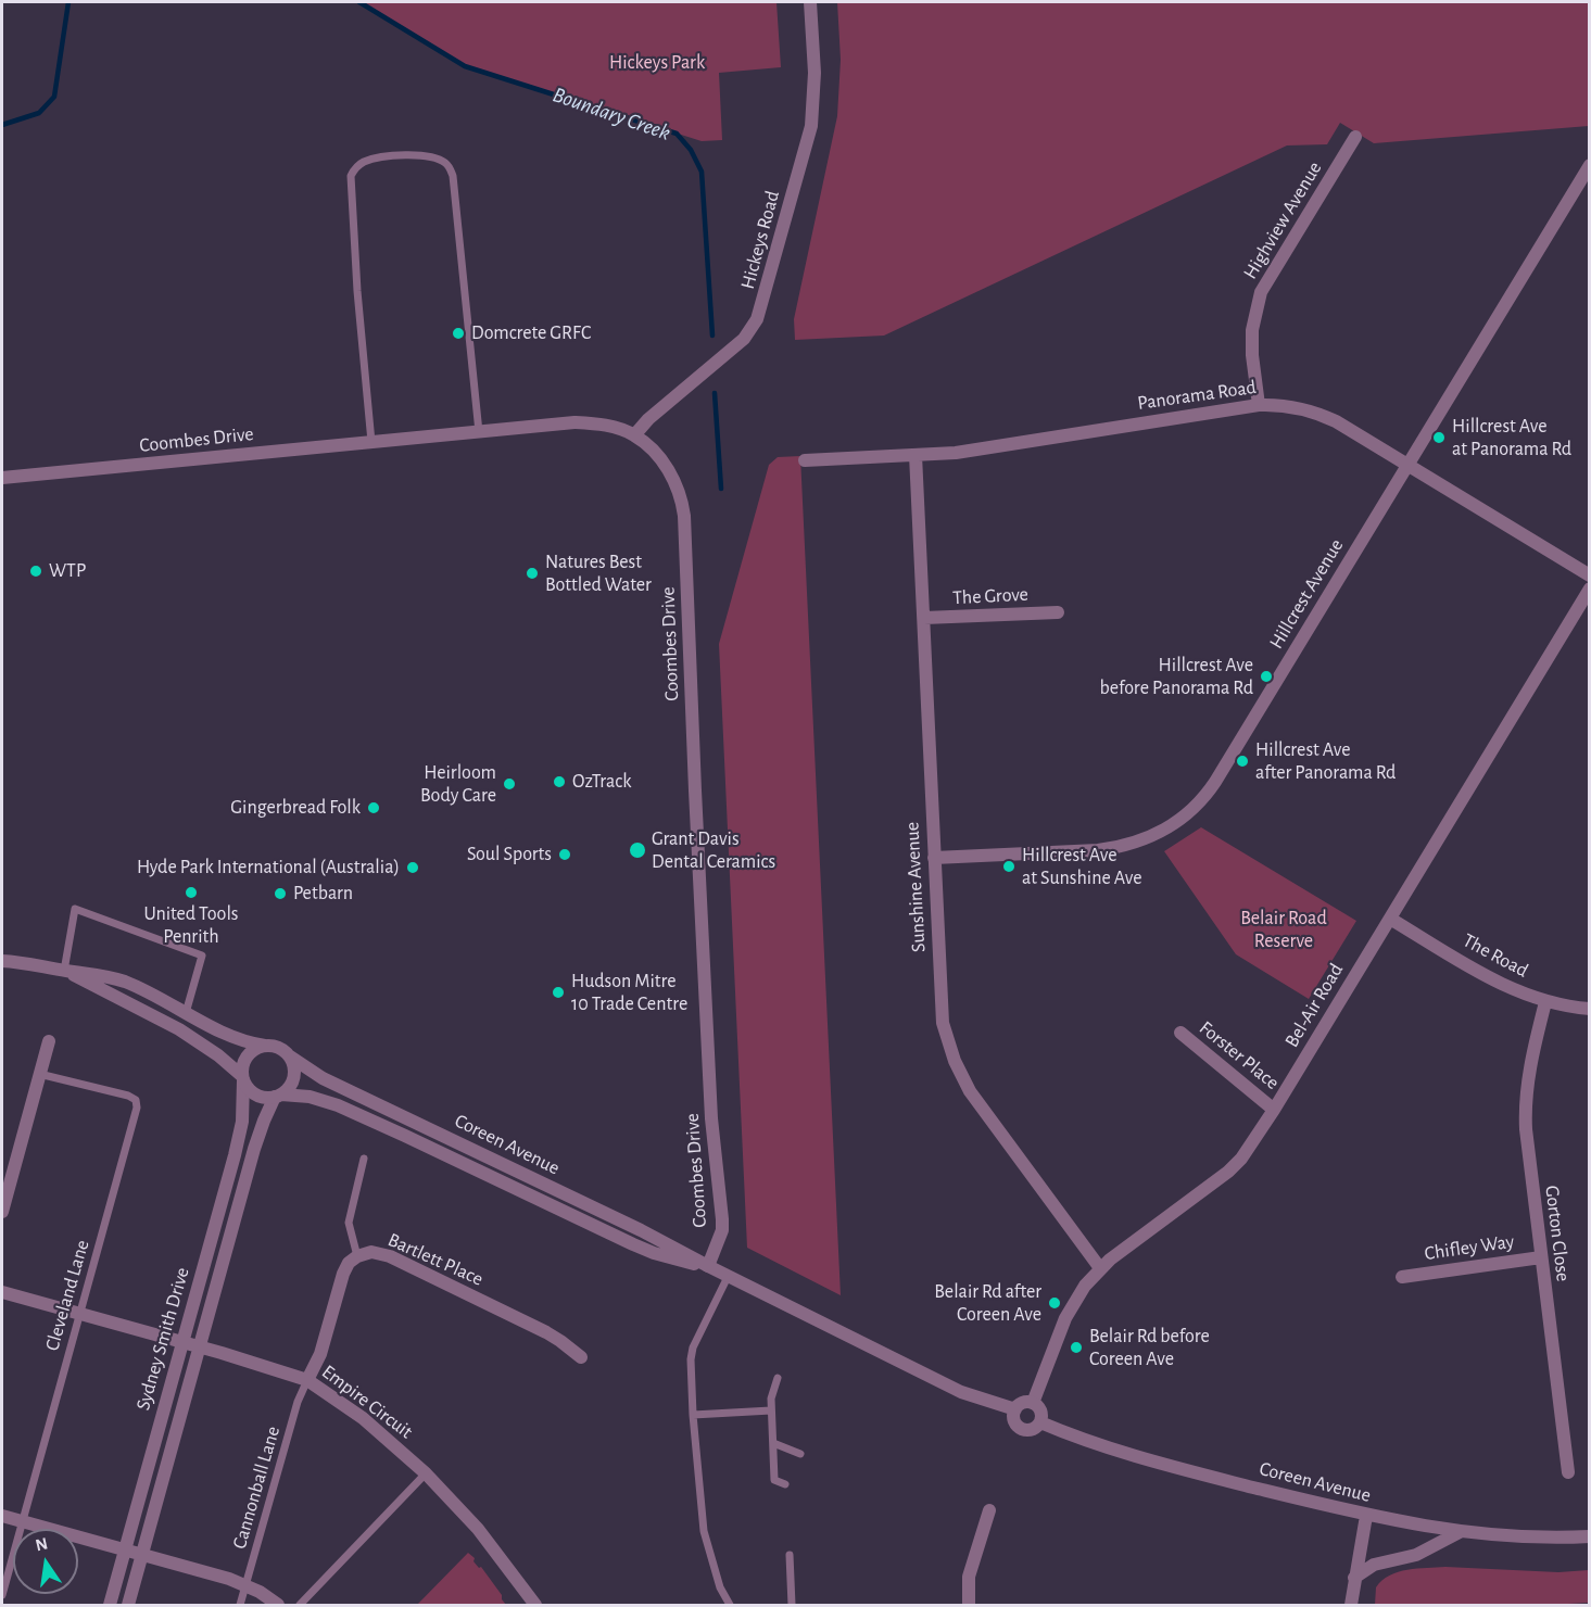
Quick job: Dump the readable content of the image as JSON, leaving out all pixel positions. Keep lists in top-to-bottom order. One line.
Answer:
{"streets":{"street":["Highview Avenue","Hickeys Road","Panorama Road","Coombes Drive","Hillcrest Avenue","The Grove","Sunshine Avenue","The Road","Bel-Air Road","Forster Place","Coreen Avenue","Gorton Close","Chifley Way","Bartlett Place","Sydney Smith Drive","Empire Circuit"],"lane":["Cleveland Lane","Cannonball Lane"]},"crossings":[["Highview Avenue","Panorama Road"],["Hickeys Road","Coombes Drive"],["Panorama Road","Hillcrest Avenue"],["Panorama Road","Sunshine Avenue"],["Coombes Drive","Coreen Avenue"],["Hillcrest Avenue","Sunshine Avenue"],["The Grove","Sunshine Avenue"],["Sunshine Avenue","Bel-Air Road"],["The Road","Bel-Air Road"],["The Road","Gorton Close"],["Bel-Air Road","Forster Place"],["Bel-Air Road","Coreen Avenue"],["Coreen Avenue","Sydney Smith Drive"],["Gorton Close","Chifley Way"],["Bartlett Place","Empire Circuit"],["Bartlett Place","Cannonball Lane"],["Cleveland Lane","Empire Circuit"],["Sydney Smith Drive","Empire Circuit"],["Empire Circuit","Cannonball Lane"]],"water":["Boundary Creek"],"parks":["Hickeys Park","Belair Road Reserve"],"places":["Domcrete GRFC","Hillcrest Ave at Panorama Rd","WTP","Natures Best Bottled Water","Hillcrest Ave before Panorama Rd","Hillcrest Ave after Panorama Rd","OzTrack","Heirloom Body Care","Gingerbread Folk","Grant Davis Dental Ceramics","Soul Sports","Hillcrest Ave at Sunshine Ave","Hyde Park International (Australia)","United Tools Penrith","Petbarn","Hudson Mitre 10 Trade Centre","Belair Rd after Coreen Ave","Belair Rd before Coreen Ave"],"north":"top"}
